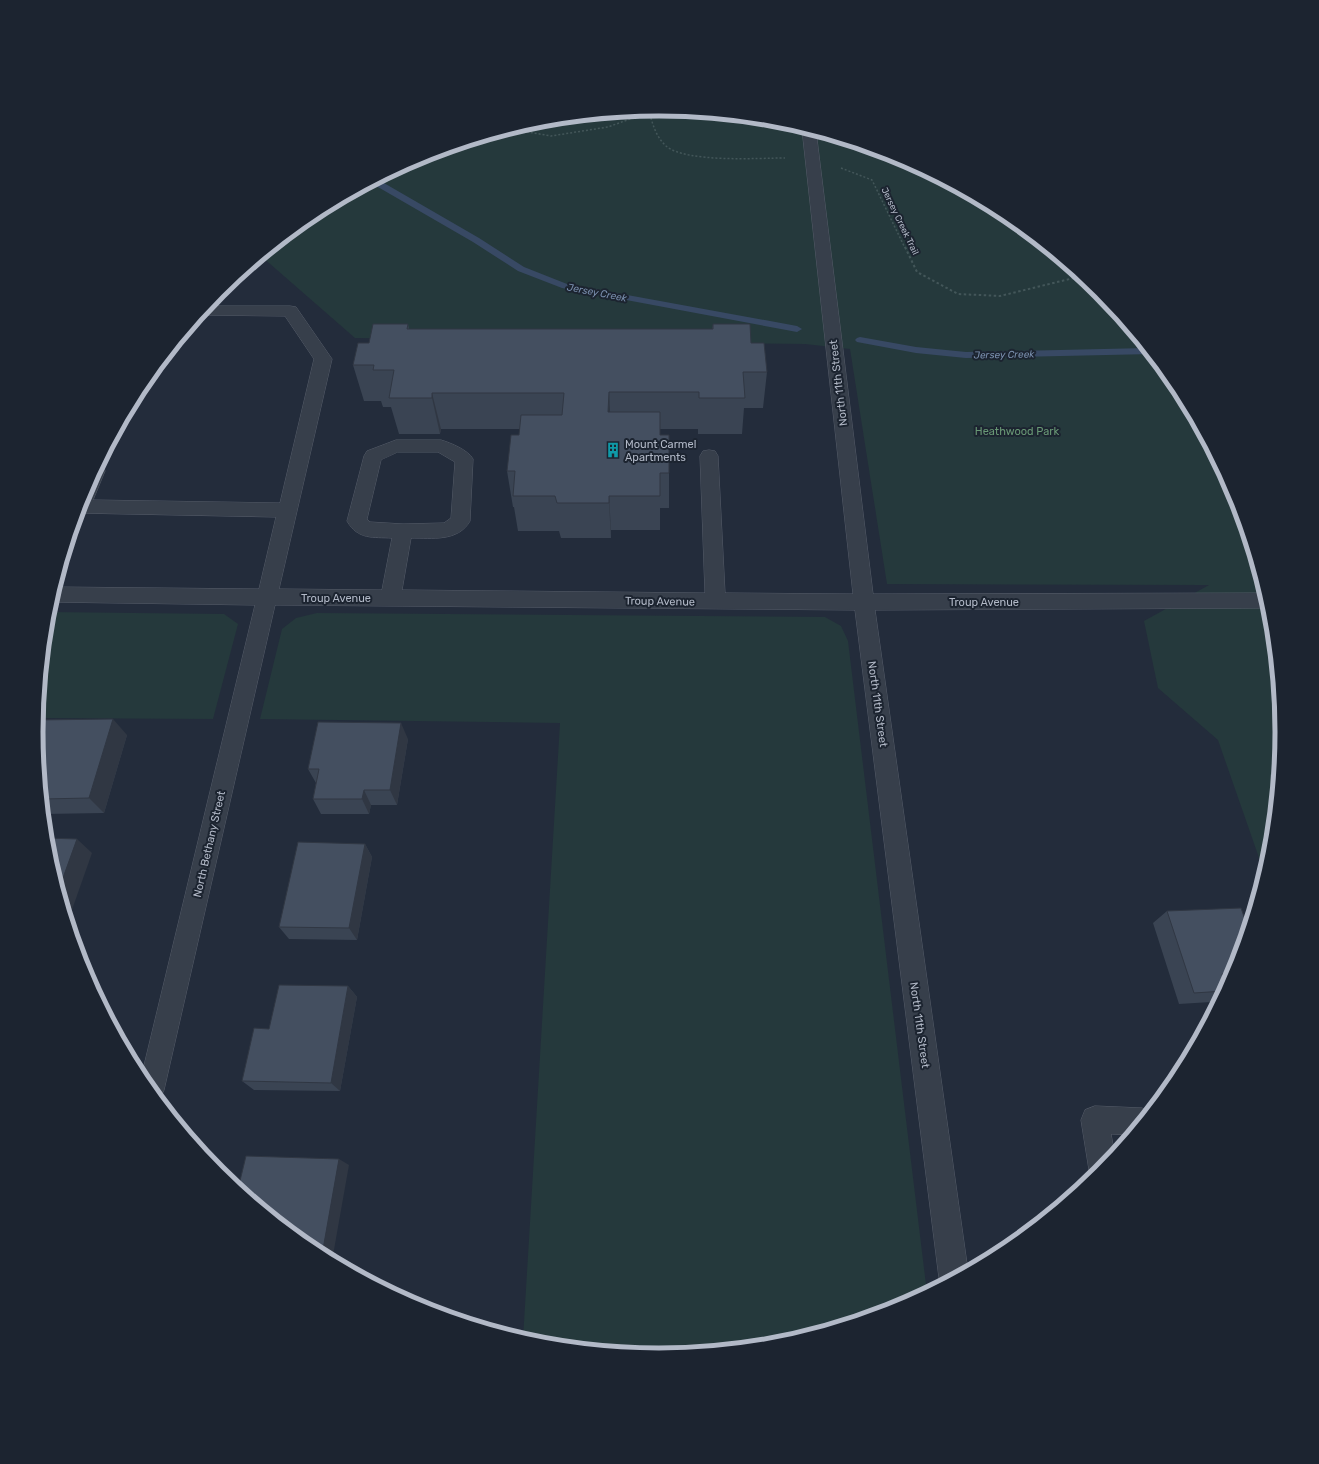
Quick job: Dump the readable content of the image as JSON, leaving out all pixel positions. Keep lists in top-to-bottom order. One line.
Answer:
{"streets":{"street":["North 11th Street","Troup Avenue","North Bethany Street"],"path":["Jersey Creek Trail"]},"crossings":[["Jersey Creek Trail","North 11th Street"],["North 11th Street","Troup Avenue"],["Troup Avenue","North Bethany Street"]],"water":["Jersey Creek"],"parks":["Heathwood Park"],"places":{"building":["Mount Carmel Apartments"]}}
